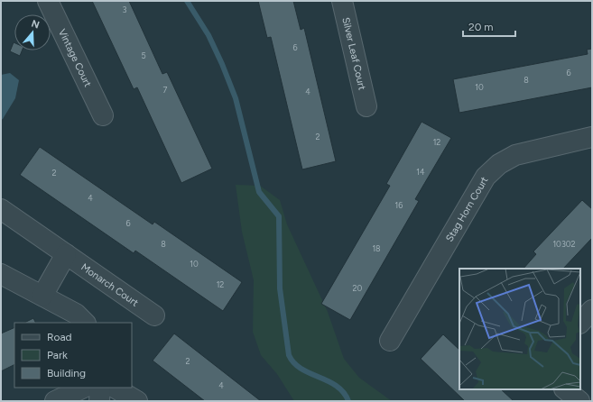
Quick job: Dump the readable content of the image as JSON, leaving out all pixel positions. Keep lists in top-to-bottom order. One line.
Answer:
{"streets":{"street":["Silver Leaf Court","Vintage Court","Stag Horn Court","Monarch Court"]},"house_numbers":["3","6","5","6","8","10","7","4","2","12","14","2","4","16","6","8","10302","18","10","12","20","2","4"],"legend":["Road","Park","Building"],"scale_bar":"20 m","north":"top"}
